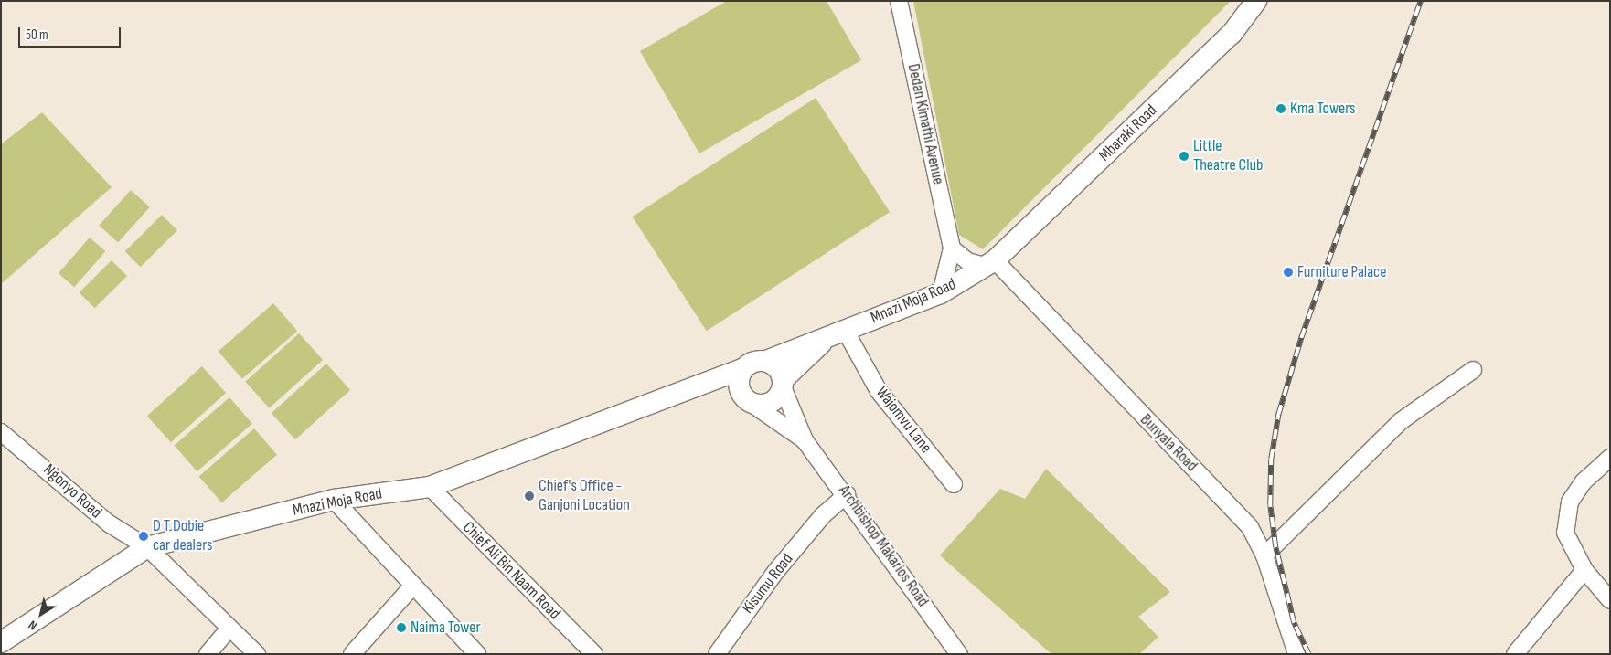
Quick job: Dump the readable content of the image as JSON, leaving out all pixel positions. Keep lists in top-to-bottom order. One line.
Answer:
{"streets":{"main road":["Mbaraki Road","Mnazi Moja Road"],"street":["Dedan Kimathi Avenue","Wajomvu Lane","Bunyala Road","Ngonyo Road","Archbishop Makarios Road","Chief Ali Bin Naam Road","Kisumu Road"]},"crossings":[["Dedan Kimathi Avenue","Mnazi Moja Road"],["Mbaraki Road","Mnazi Moja Road"],["Mbaraki Road","Bunyala Road"],["Mnazi Moja Road","Wajomvu Lane"],["Mnazi Moja Road","Bunyala Road"],["Mnazi Moja Road","Ngonyo Road"],["Mnazi Moja Road","Chief Ali Bin Naam Road"],["Archbishop Makarios Road","Kisumu Road"]],"places":["Kma Towers","Little Theatre Club","Furniture Palace","Chief's Office - Ganjoni Location","D T Dobie car dealers","Naima Tower"],"scale_bar":"50 m","north":"bottom left"}
